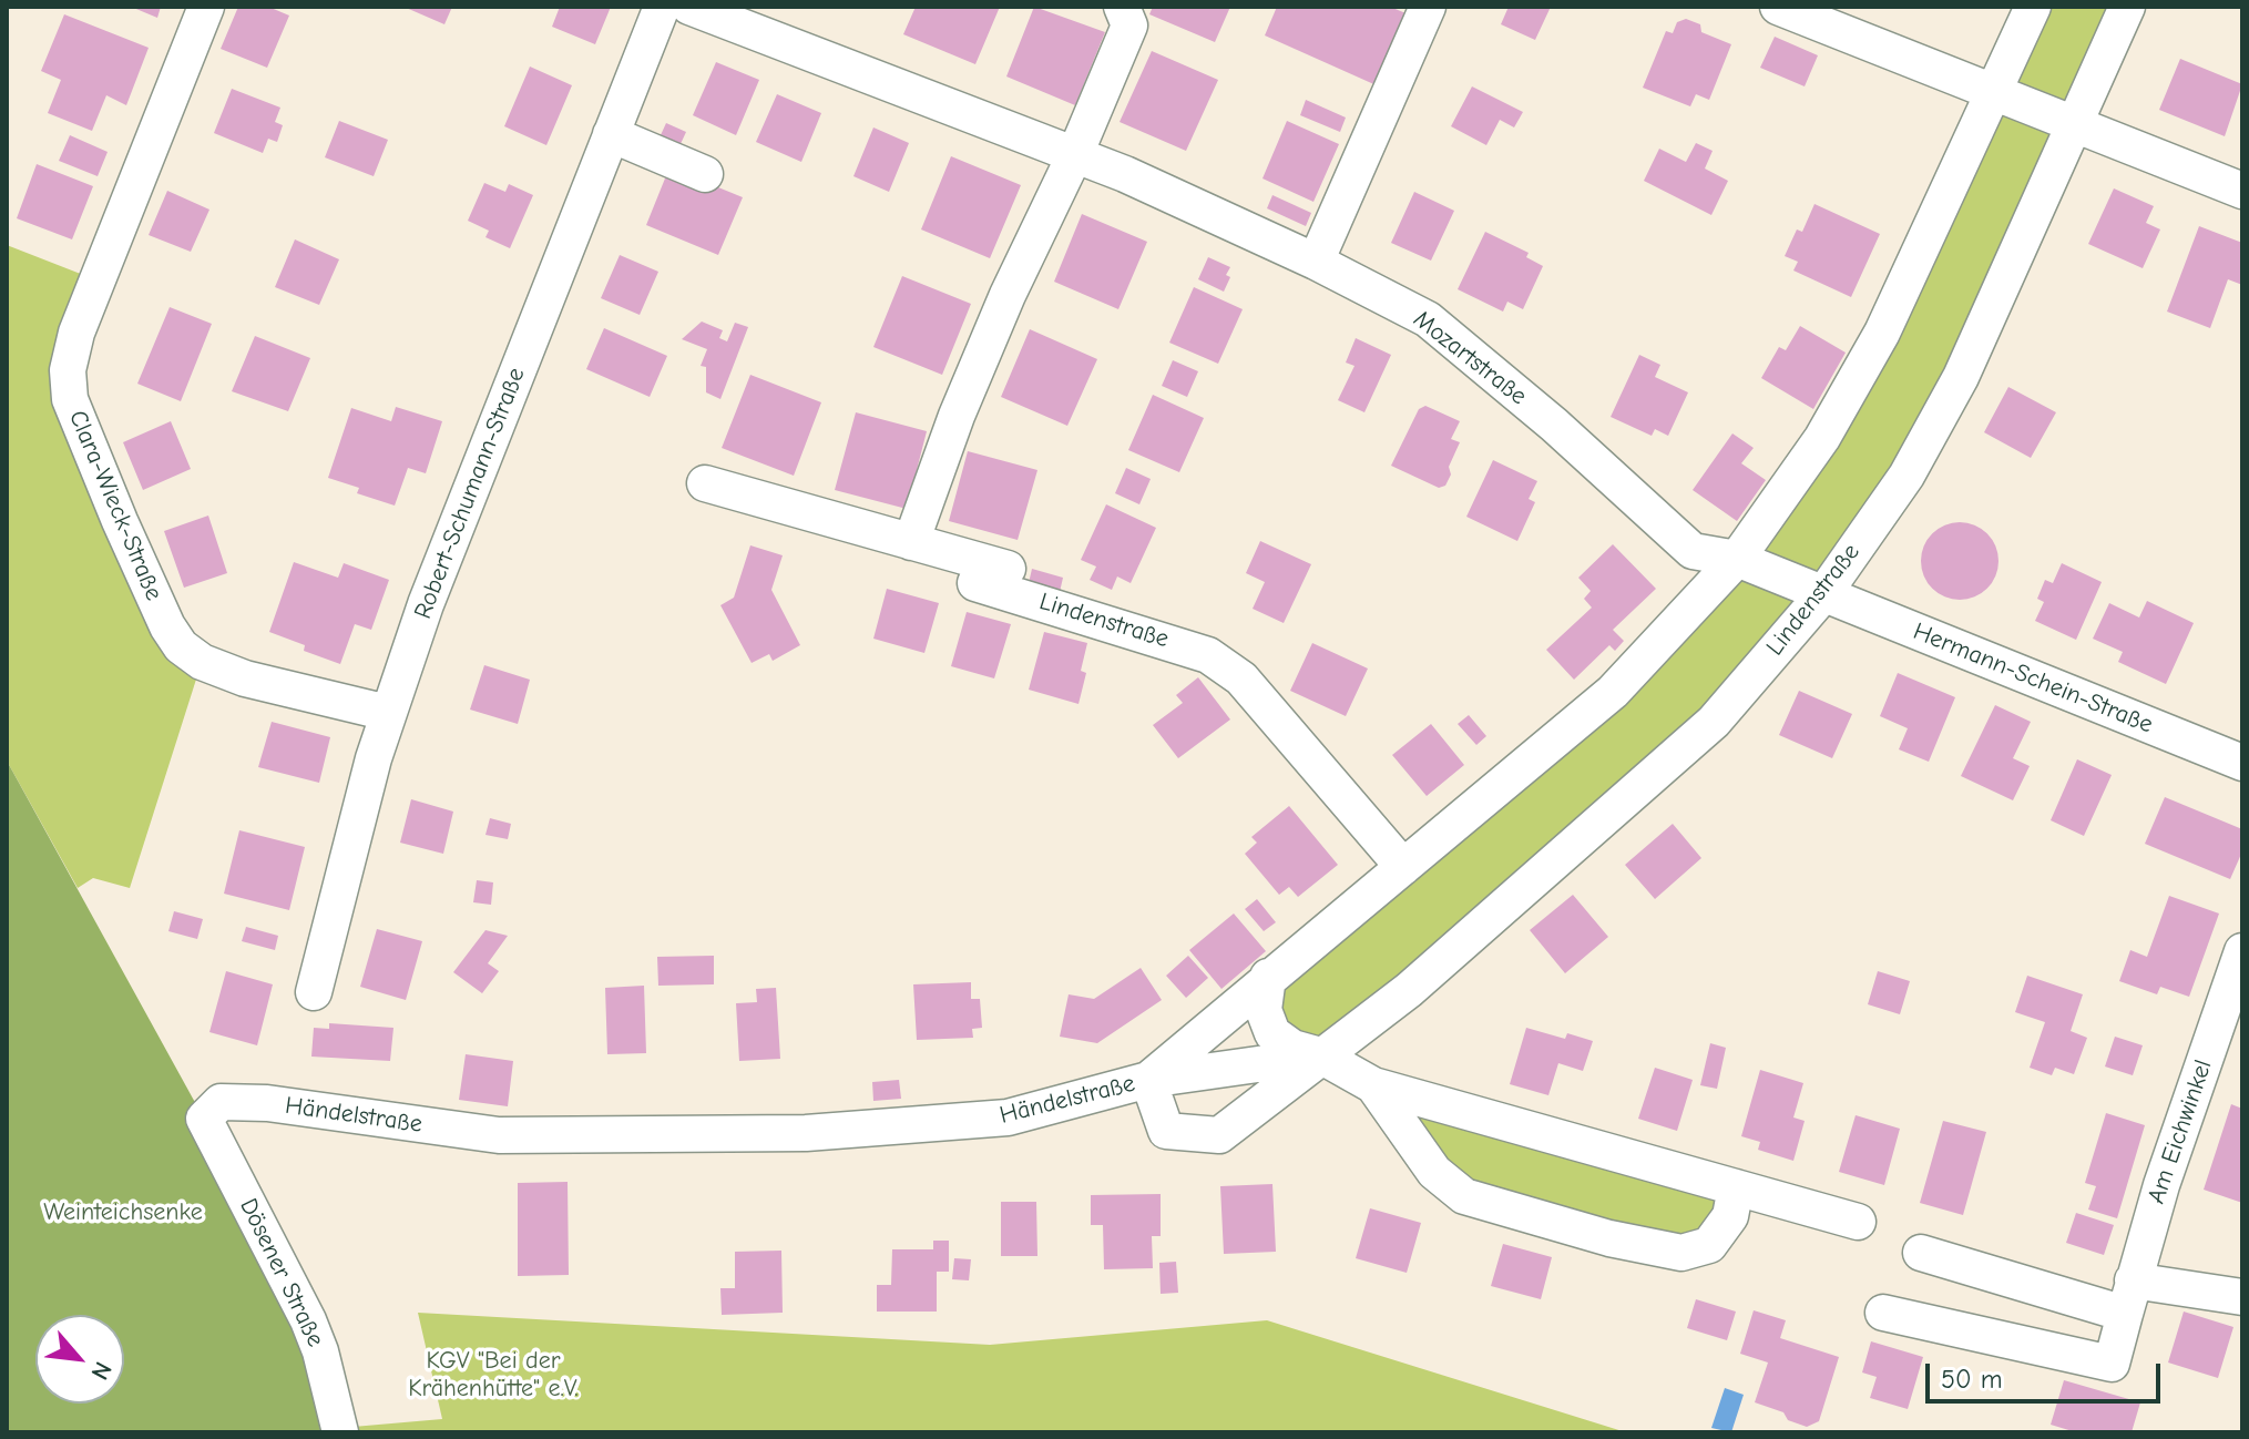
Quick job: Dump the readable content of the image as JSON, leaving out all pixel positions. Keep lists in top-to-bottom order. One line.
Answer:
{"streets":{"street":["Mozartstraße","Robert-Schumann-Straße","Clara-Wieck-Straße","Lindenstraße","Hermann-Schein-Straße","Händelstraße","Am Eichwinkel","Dösener Straße"]},"crossings":[["Mozartstraße","Lindenstraße"],["Mozartstraße","Hermann-Schein-Straße"],["Robert-Schumann-Straße","Clara-Wieck-Straße"],["Lindenstraße","Hermann-Schein-Straße"],["Lindenstraße","Händelstraße"],["Händelstraße","Dösener Straße"]],"parks":["Weinteichsenke","KGV \"Bei der Krähenhütte\" e.V."],"scale_bar":"50 m","north":"bottom right"}
